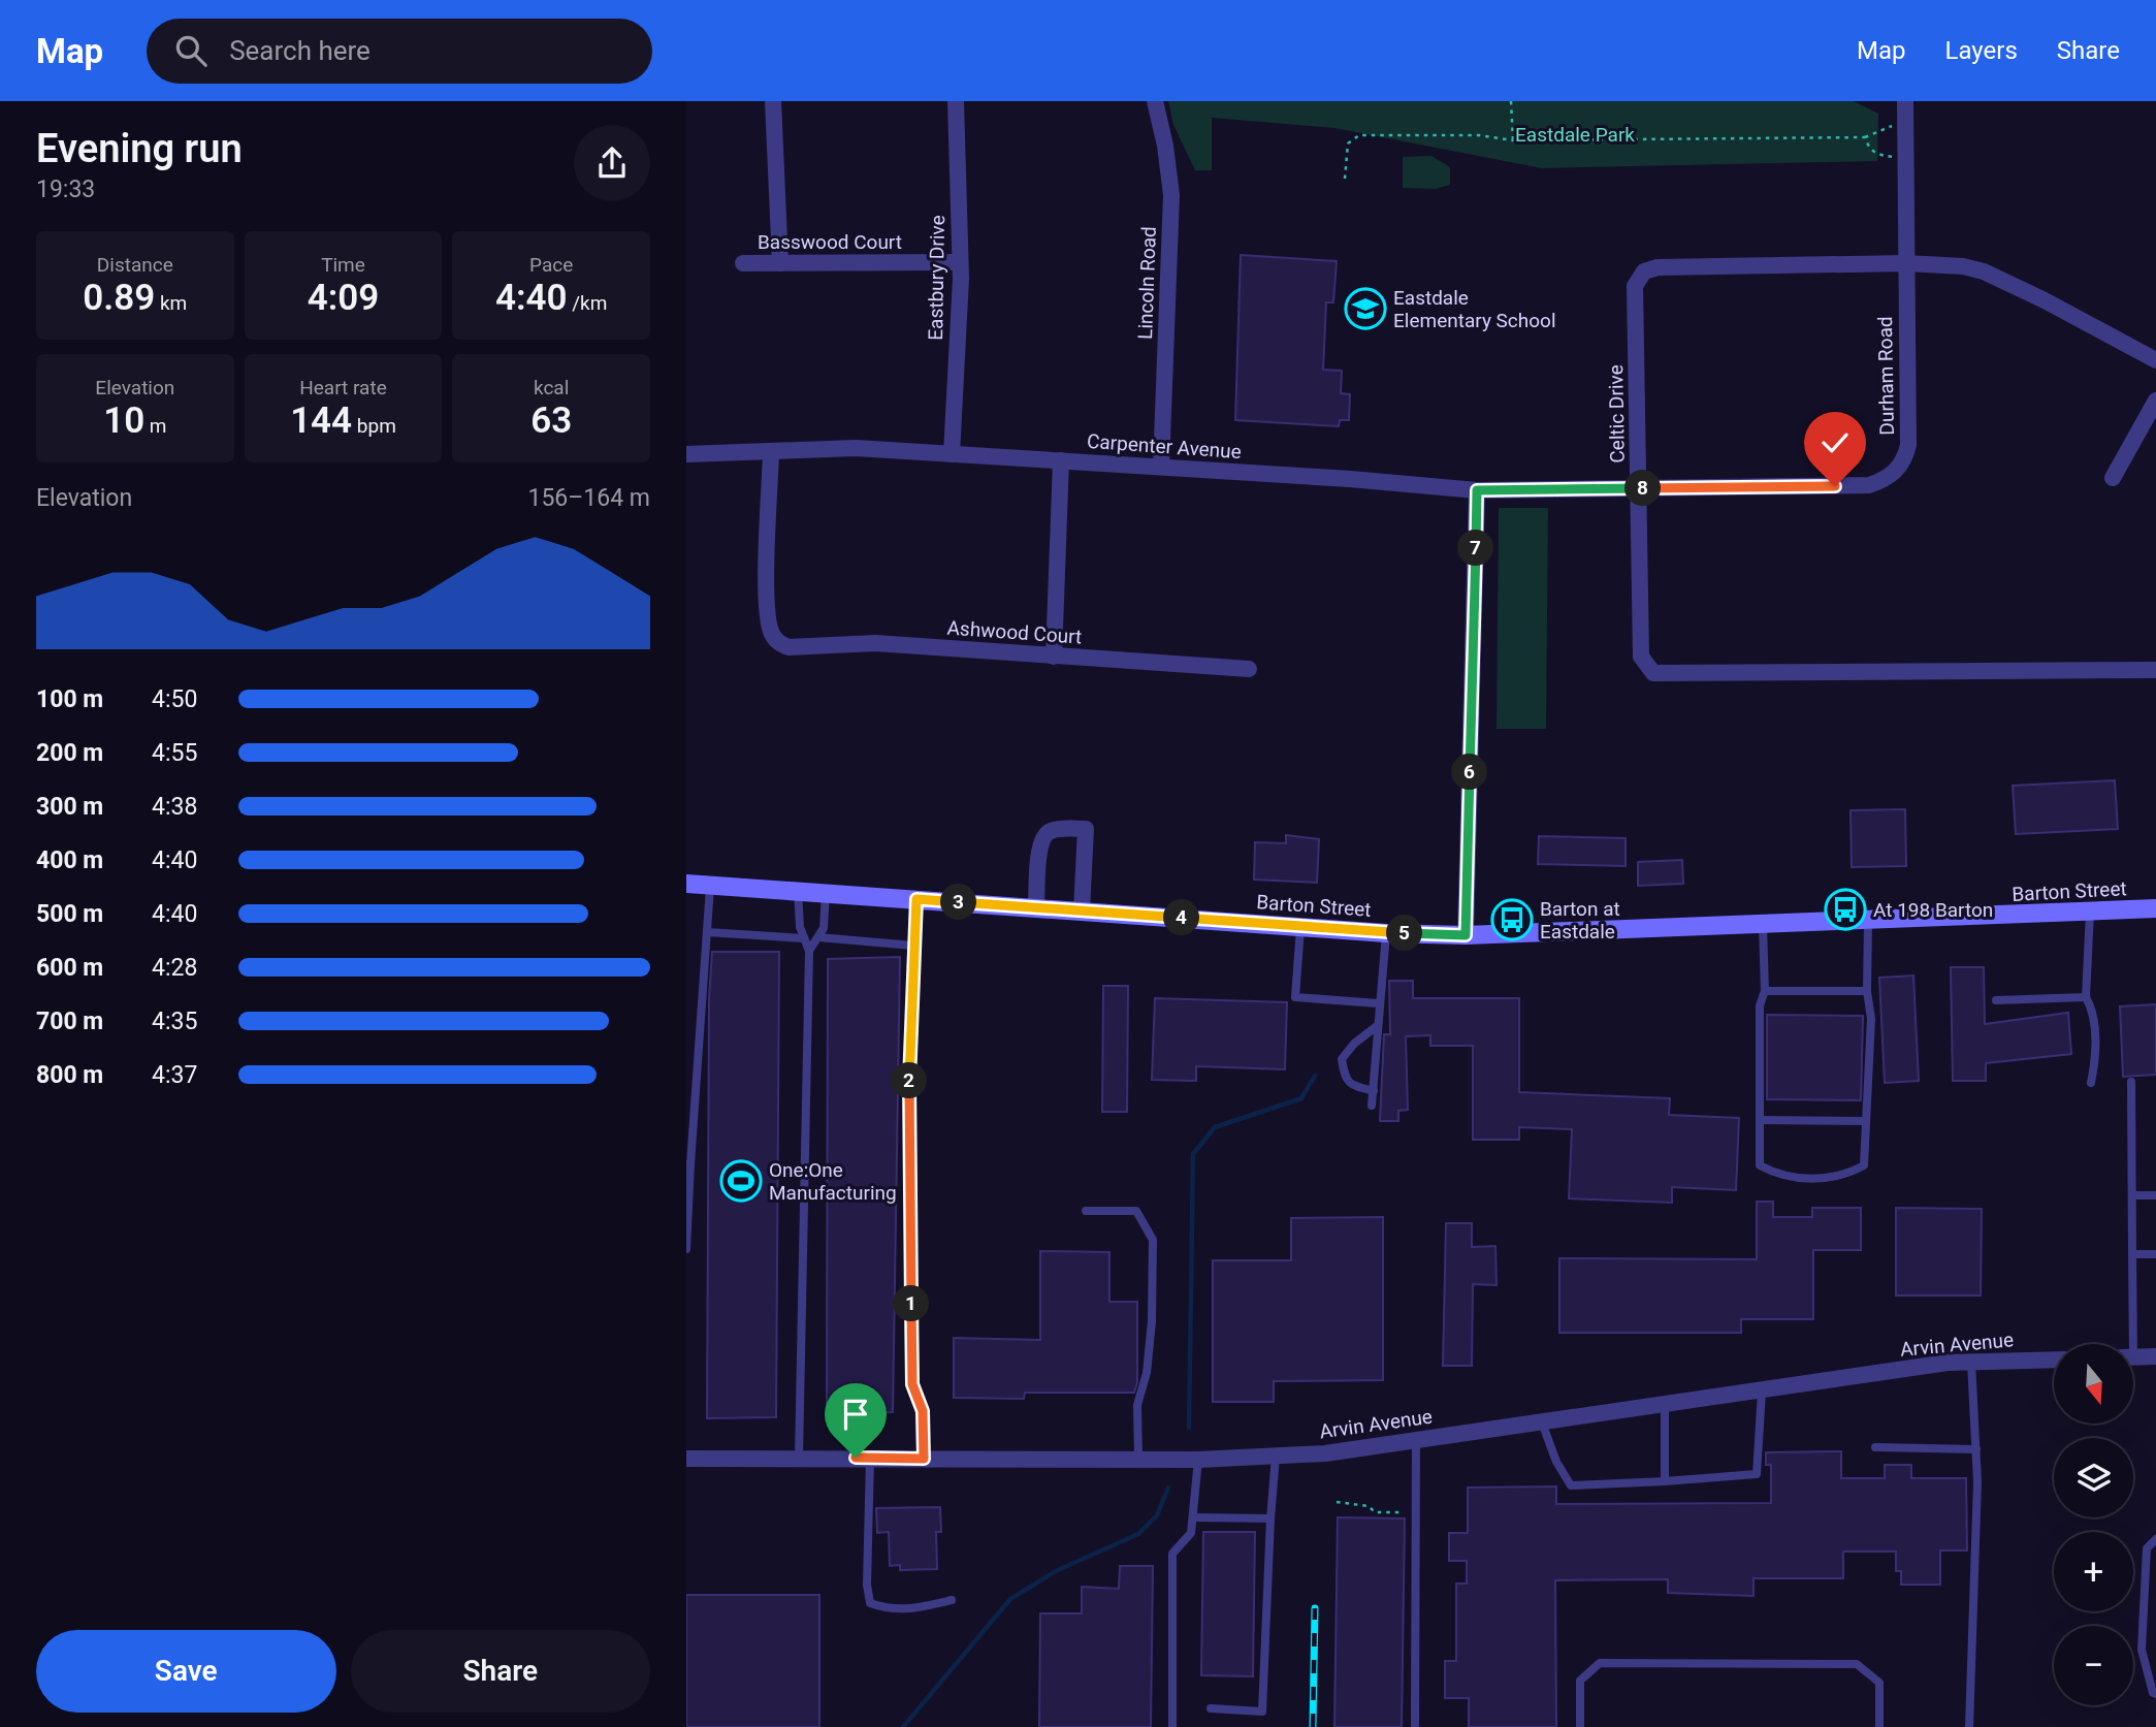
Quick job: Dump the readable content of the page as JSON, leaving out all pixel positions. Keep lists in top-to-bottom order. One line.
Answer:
{"streets":{"main road":["Barton Street"],"street":["Basswood Court","Eastbury Drive","Lincoln Road","Durham Road","Celtic Drive","Carpenter Avenue","Ashwood Court","Arvin Avenue"]},"crossings":[["Basswood Court","Eastbury Drive"],["Eastbury Drive","Carpenter Avenue"],["Lincoln Road","Carpenter Avenue"],["Durham Road","Celtic Drive"],["Durham Road","Carpenter Avenue"],["Celtic Drive","Carpenter Avenue"],["Carpenter Avenue","Ashwood Court"]],"parks":["Eastdale Park"],"places":{"school or university":["Eastdale Elementary School"],"bus stop":["At 198 Barton","Barton at Eastdale"],"sports":["One:One Manufacturing"]},"north":"bottom","page":{"header":"Map","search":"Search here","nav":["Map","Layers","Share"],"heading":["Evening run","19:33"],"stats":[["Distance","0.89 km"],["Time","4:09"],["Pace","4:40 /km"],["Elevation","10 m"],["Heart rate","144 bpm"],["kcal","63"]],"chart":["Elevation","156–164 m"],"pins":["8","7","6","3","4","5","2","1"],"list":[{"name":"100 m","note":"4:50"},{"name":"200 m","note":"4:55"},{"name":"300 m","note":"4:38"},{"name":"400 m","note":"4:40"},{"name":"500 m","note":"4:40"},{"name":"600 m","note":"4:28"},{"name":"700 m","note":"4:35"},{"name":"800 m","note":"4:37"}],"map_buttons":["+","−"],"buttons":["Save","Share"]}}
